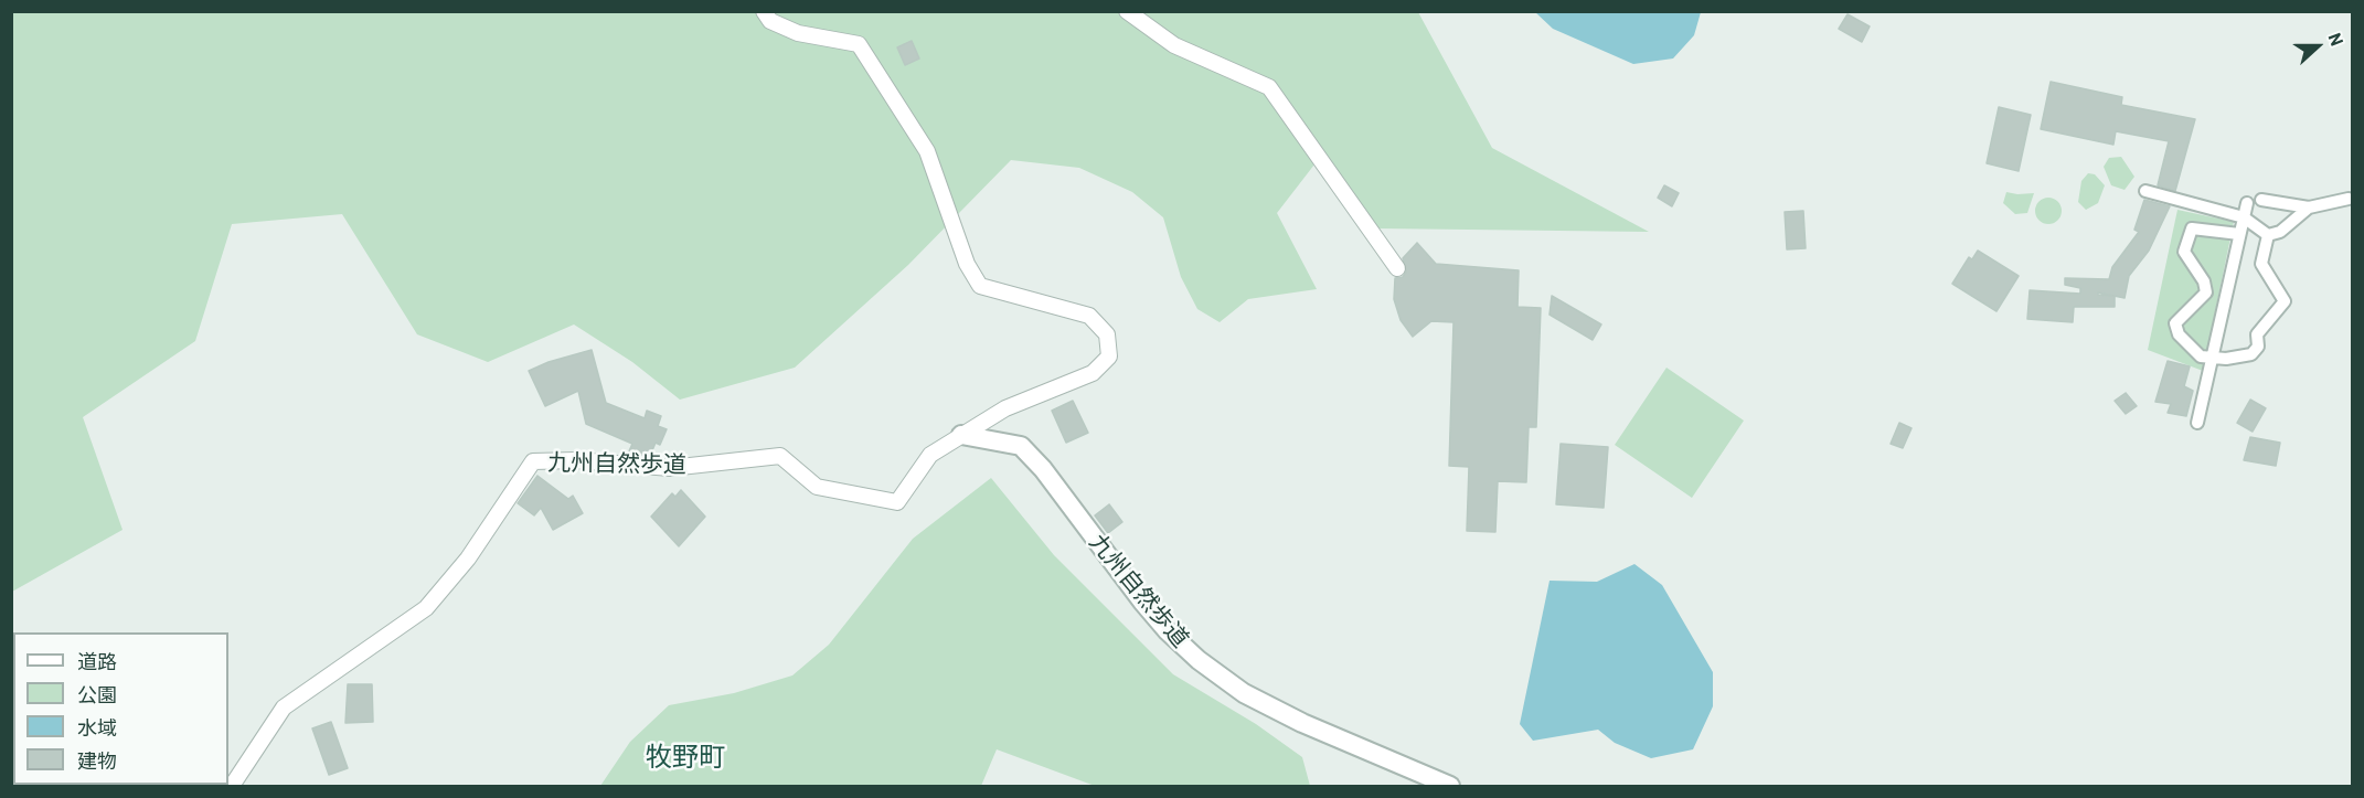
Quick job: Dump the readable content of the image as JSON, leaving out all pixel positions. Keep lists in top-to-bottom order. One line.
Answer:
{"streets":{"street":["九州自然歩道"]},"districts":["牧野町"],"legend":["道路","公園","水域","建物"],"north":"right"}
